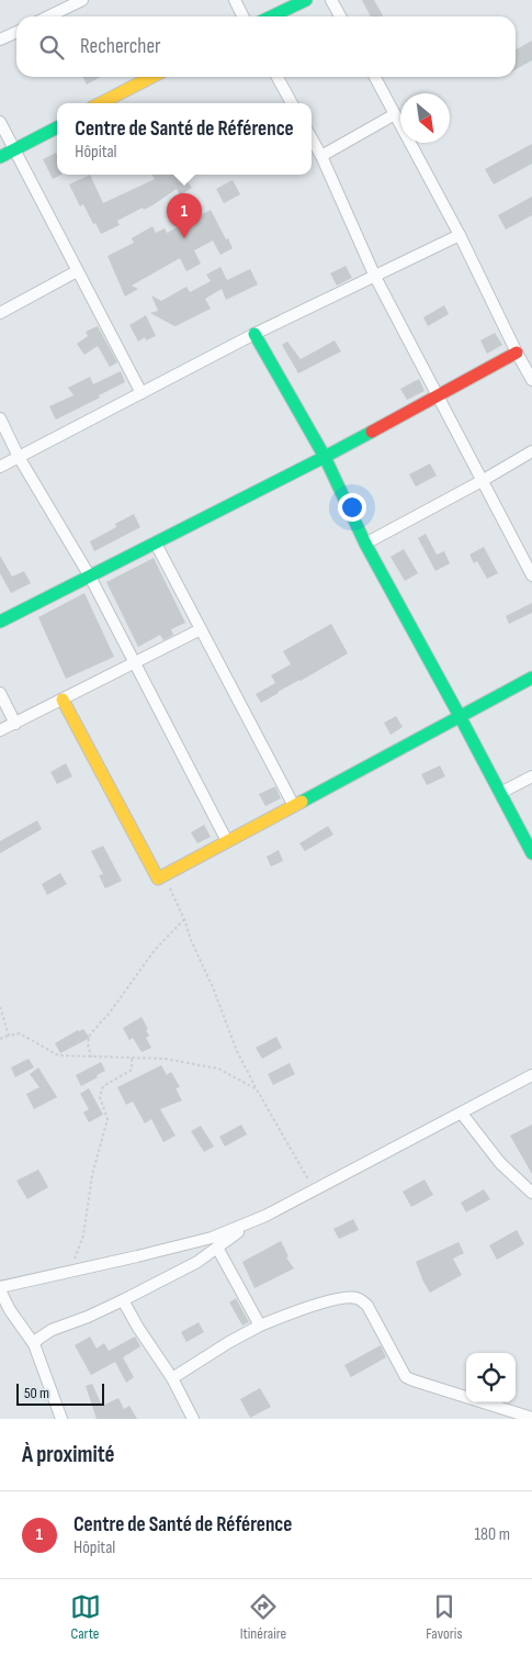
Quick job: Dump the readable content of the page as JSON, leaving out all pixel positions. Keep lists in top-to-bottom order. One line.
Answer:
{"scale_bar":"50 m","north":"bottom right","page":{"search":"Rechercher","popup":["Centre de Santé de Référence","Hôpital"],"pins":"1","scale":"50 m","heading":"À proximité","list":[{"mark":"1","name":"Centre de Santé de Référence","note":"Hôpital","value":"180 m"}],"nav":["Carte","Itinéraire","Favoris"]}}
